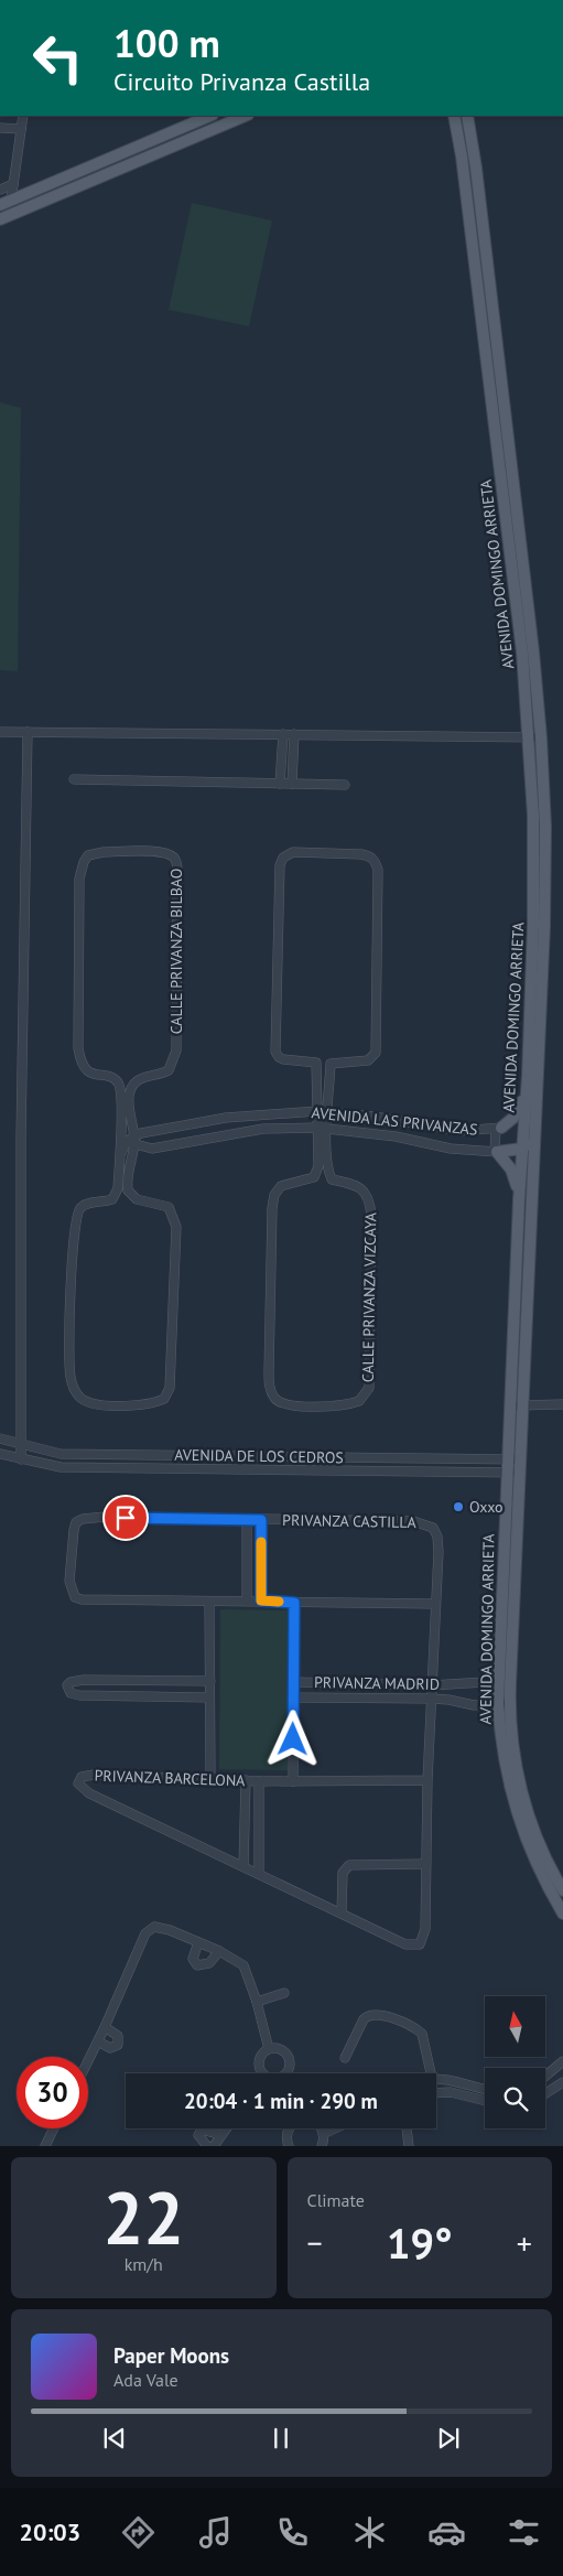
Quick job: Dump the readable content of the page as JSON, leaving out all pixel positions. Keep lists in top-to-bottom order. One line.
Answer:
{"streets":{"main road":["AVENIDA DOMINGO ARRIETA"],"street":["CALLE PRIVANZA BILBAO","AVENIDA LAS PRIVANZAS","CALLE PRIVANZA VIZCAYA","AVENIDA DE LOS CEDROS","PRIVANZA CASTILLA","PRIVANZA MADRID","PRIVANZA BARCELONA"]},"crossings":[["AVENIDA DOMINGO ARRIETA","AVENIDA DE LOS CEDROS"],["AVENIDA DOMINGO ARRIETA","PRIVANZA MADRID"],["CALLE PRIVANZA BILBAO","AVENIDA LAS PRIVANZAS"],["AVENIDA LAS PRIVANZAS","CALLE PRIVANZA VIZCAYA"],["PRIVANZA CASTILLA","PRIVANZA MADRID"],["PRIVANZA CASTILLA","PRIVANZA BARCELONA"]],"places":["Oxxo"],"north":"top","page":{"turn":["100 m","Circuito Privanza Castilla"],"limit":"30","trip":"20:04 · 1 min · 290 m","tile":[["22","km/h"],"Climate"],"heat":["−","19°","+"],"song":["Paper Moons","Ada Vale"],"tabs":"20:03"}}
